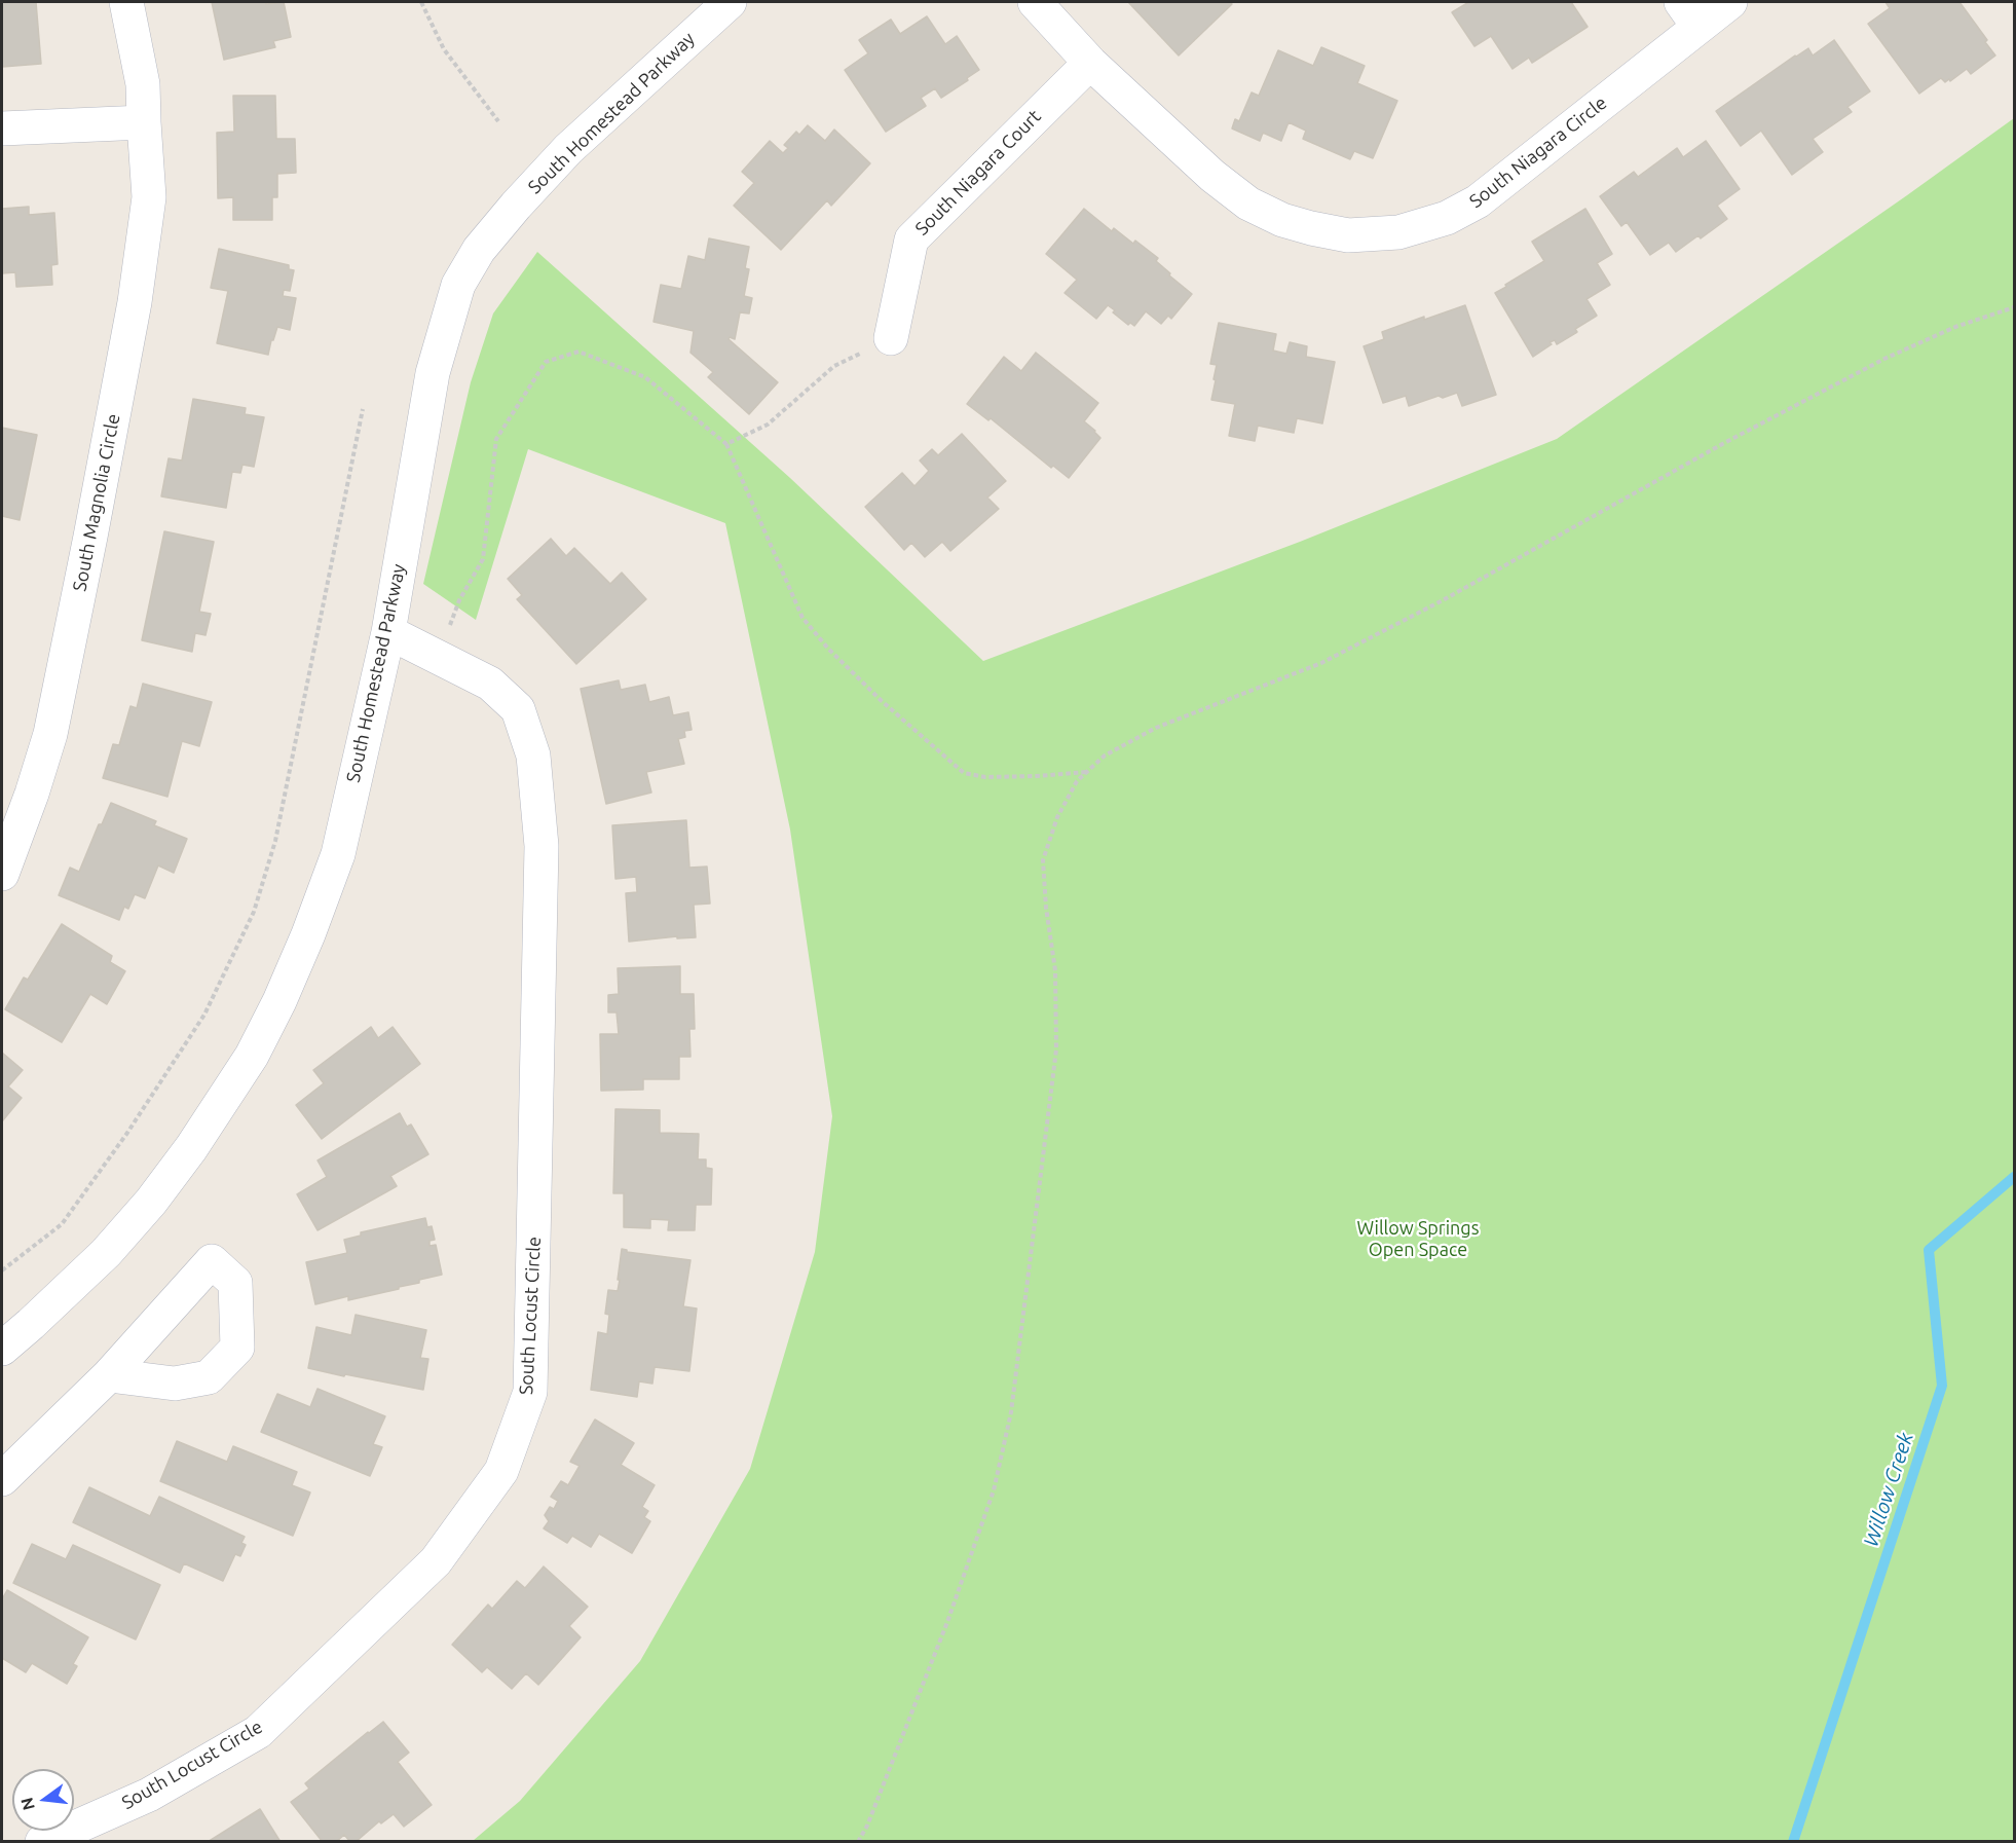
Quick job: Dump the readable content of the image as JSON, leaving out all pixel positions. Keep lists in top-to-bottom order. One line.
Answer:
{"streets":{"street":["South Homestead Parkway","South Niagara Circle","South Niagara Court","South Magnolia Circle","South Locust Circle"]},"crossings":[["South Homestead Parkway","South Locust Circle"],["South Niagara Circle","South Niagara Court"]],"water":["Willow Creek"],"parks":["Willow Springs Open Space"],"north":"left"}
